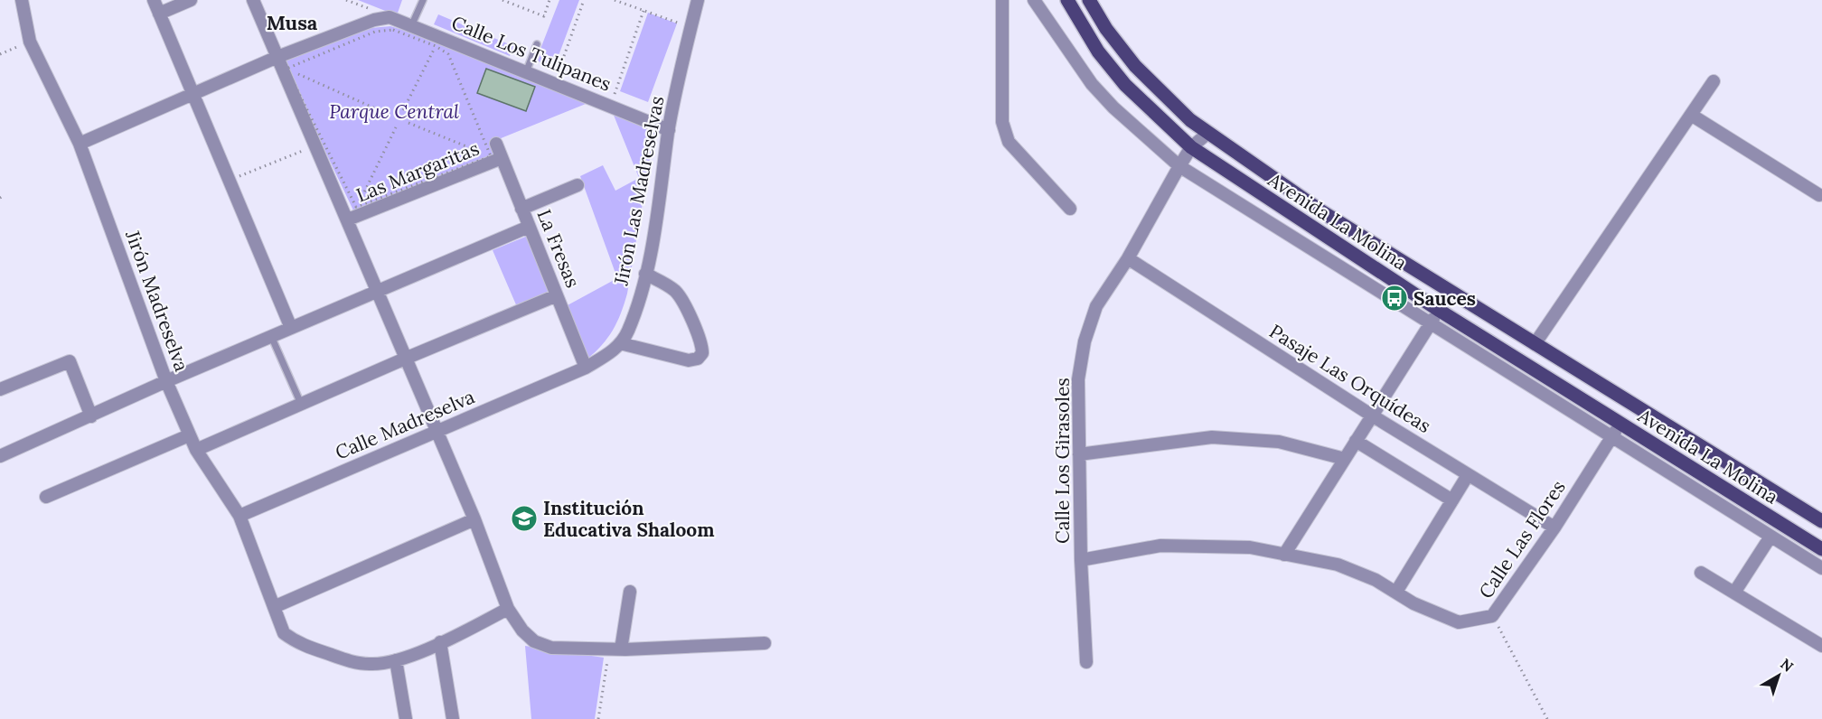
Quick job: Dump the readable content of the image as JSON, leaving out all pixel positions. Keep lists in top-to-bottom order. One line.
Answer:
{"streets":{"main road":["Avenida La Molina"],"street":["Calle Los Tulipanes","Las Margaritas","Jirón Las Madreselvas","La Fresas","Jirón Madreselva","Pasaje Las Orquídeas","Calle Madreselva","Calle Los Girasoles","Calle Las Flores"]},"crossings":[["Calle Los Tulipanes","Jirón Las Madreselvas"],["Calle Los Tulipanes","Jirón Madreselva"],["Las Margaritas","La Fresas"],["Jirón Las Madreselvas","La Fresas"],["Jirón Las Madreselvas","Calle Madreselva"],["Avenida La Molina","Calle Los Girasoles"],["Avenida La Molina","Calle Las Flores"],["La Fresas","Calle Madreselva"],["Jirón Madreselva","Calle Madreselva"],["Pasaje Las Orquídeas","Calle Los Girasoles"],["Pasaje Las Orquídeas","Calle Las Flores"],["Calle Los Girasoles","Calle Las Flores"]],"districts":["Musa"],"parks":["Parque Central"],"places":{"bus stop":["Sauces"],"school or university":["Institución Educativa Shaloom"]},"north":"top right"}
